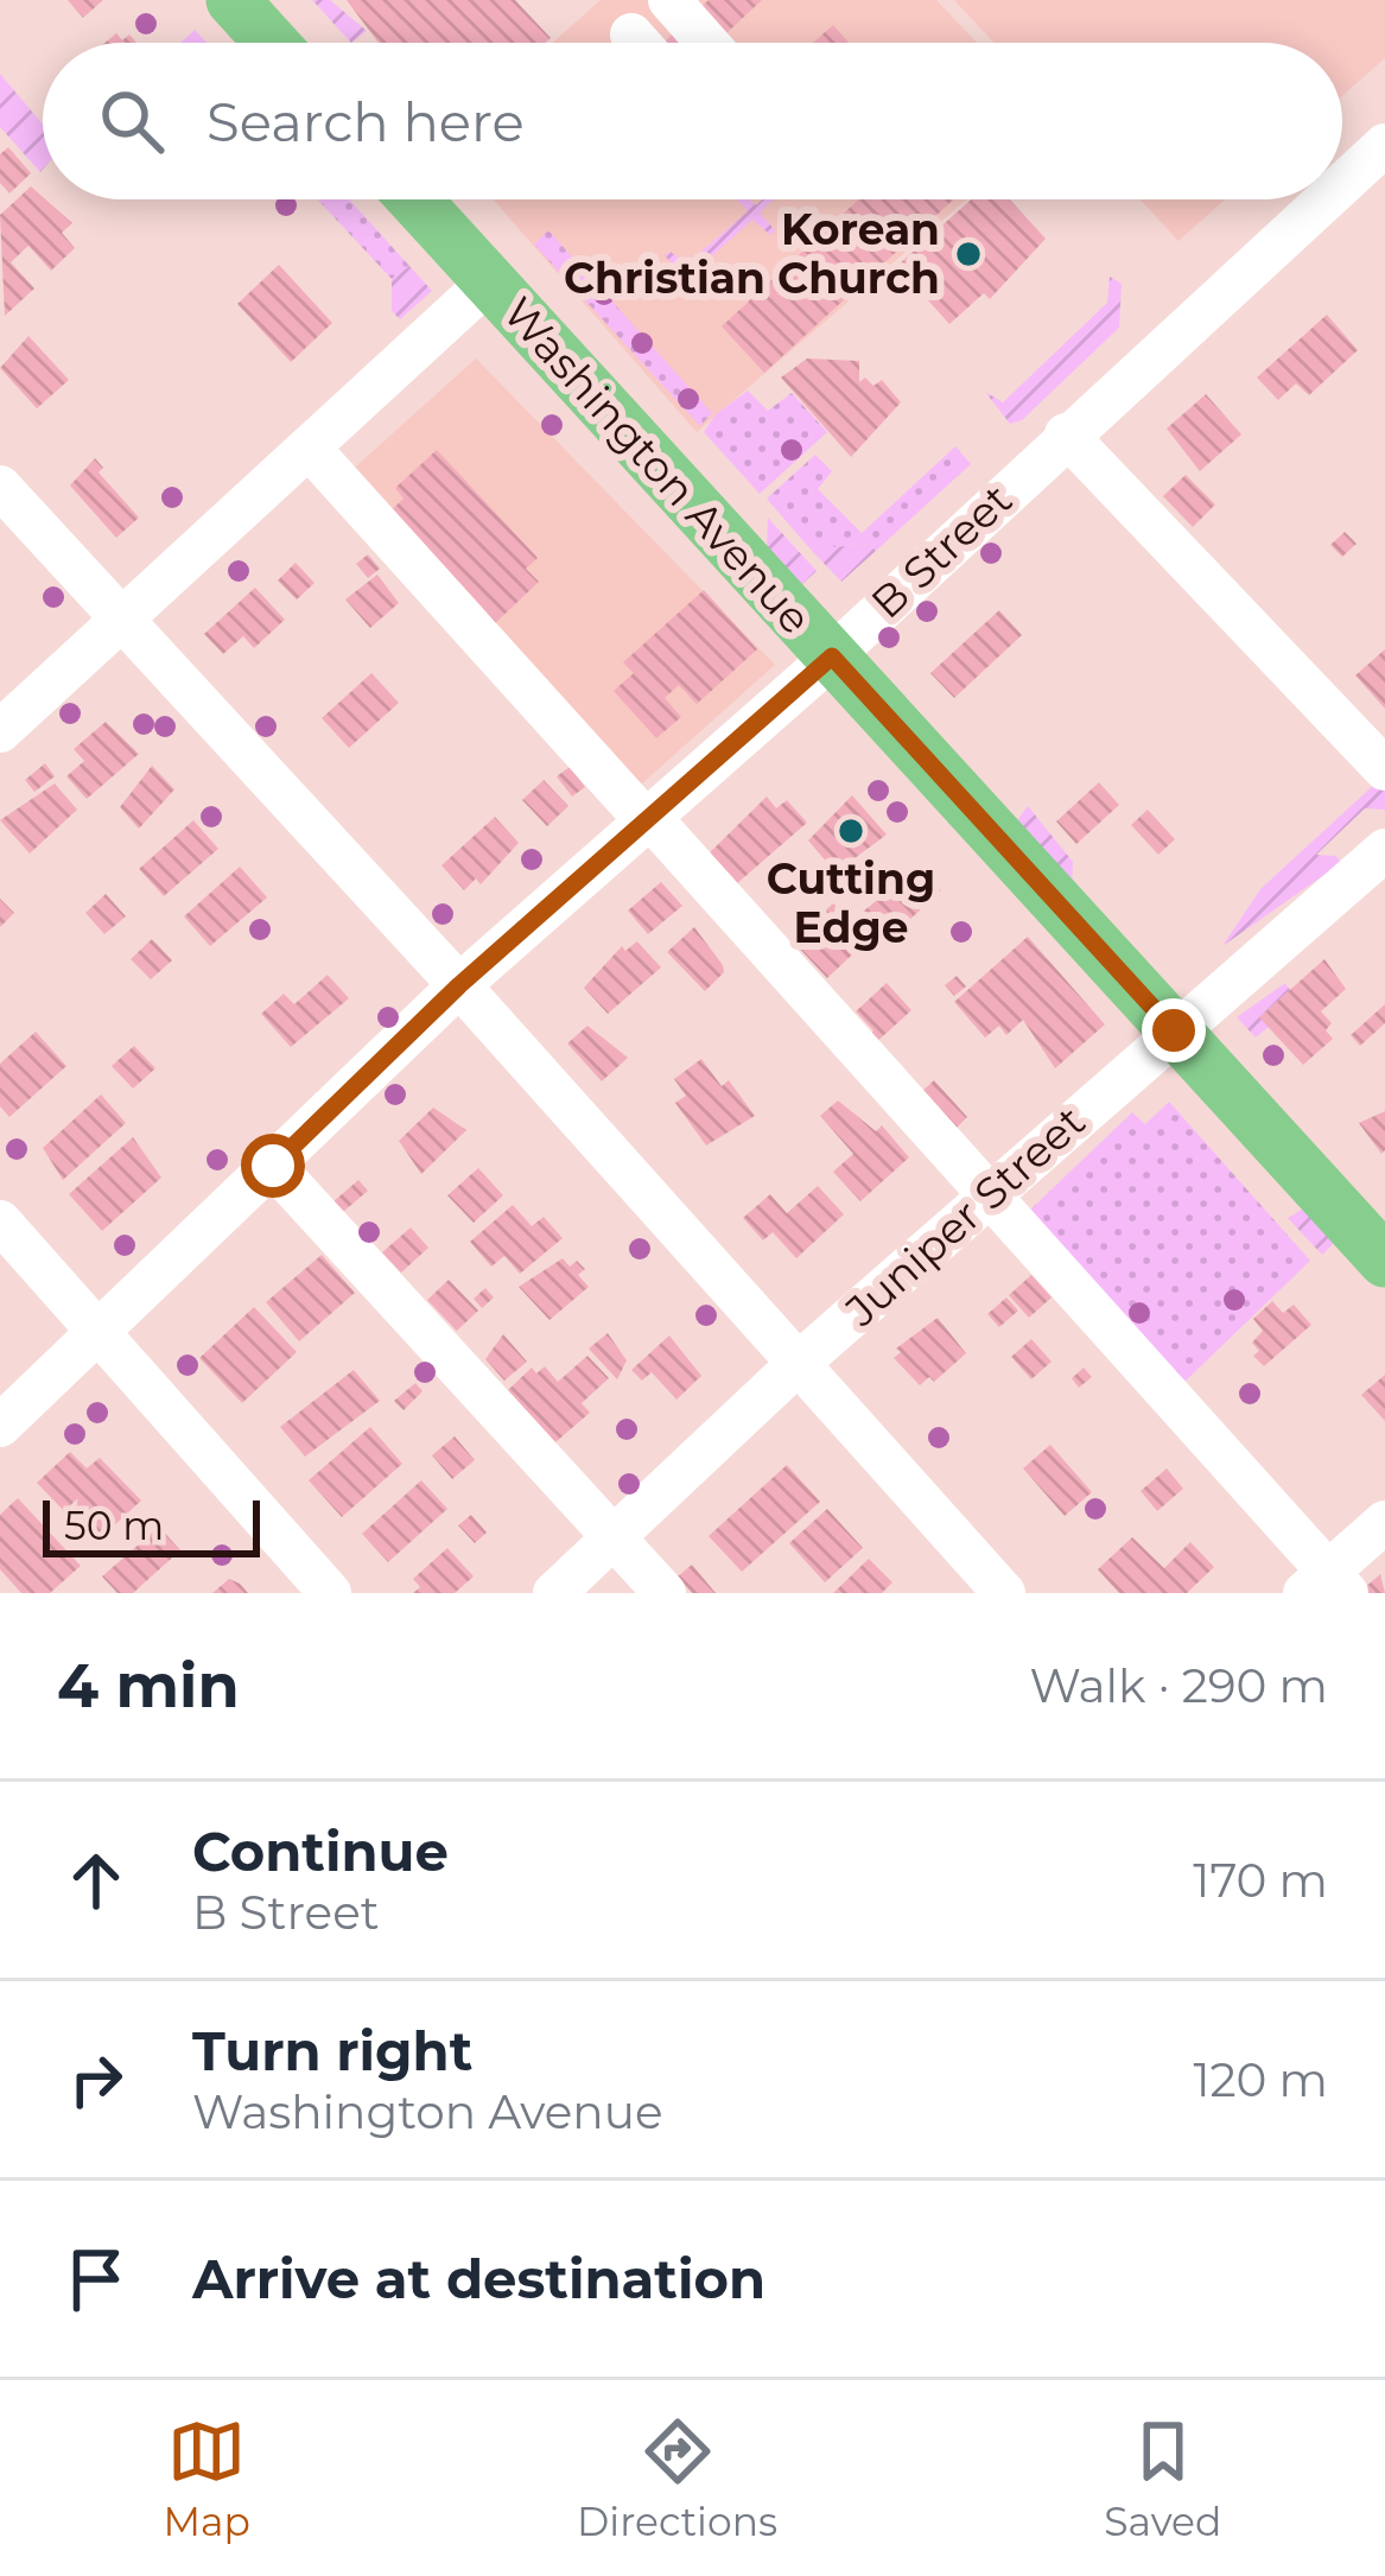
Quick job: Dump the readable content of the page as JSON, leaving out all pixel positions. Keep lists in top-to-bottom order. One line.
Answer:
{"streets":{"main road":["Washington Avenue"],"street":["B Street","Juniper Street"]},"crossings":[["Washington Avenue","B Street"],["Washington Avenue","Juniper Street"]],"places":["Korean Christian Church","Cutting Edge"],"scale_bar":"50 m","page":{"search":"Search here","scale":"50 m","heading":["4 min","Walk · 290 m"],"list":[["Continue","B Street","170 m"],["Turn right","Washington Avenue","120 m"],"Arrive at destination"],"nav":["Map","Directions","Saved"]}}
